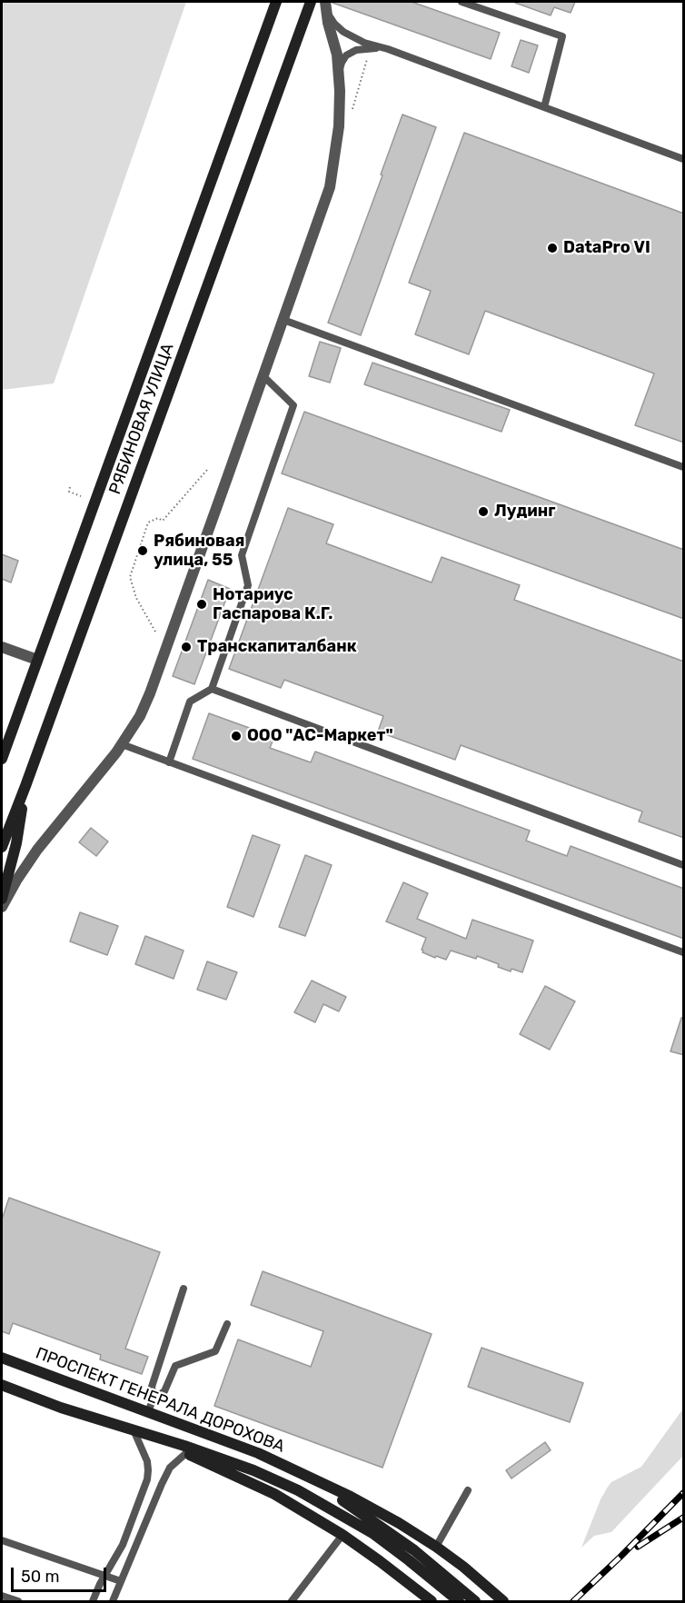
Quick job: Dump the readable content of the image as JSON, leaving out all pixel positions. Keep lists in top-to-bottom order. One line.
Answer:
{"streets":{"main road":["РЯБИНОВАЯ УЛИЦА","ПРОСПЕКТ ГЕНЕРАЛА ДОРОХОВА"]},"places":["DataPro VI","Лудинг","Рябиновая улица, 55","Нотариус Гаспарова К.Г.","Транскапиталбанк","ООО \"АС-Маркет\""],"scale_bar":"50 m"}
